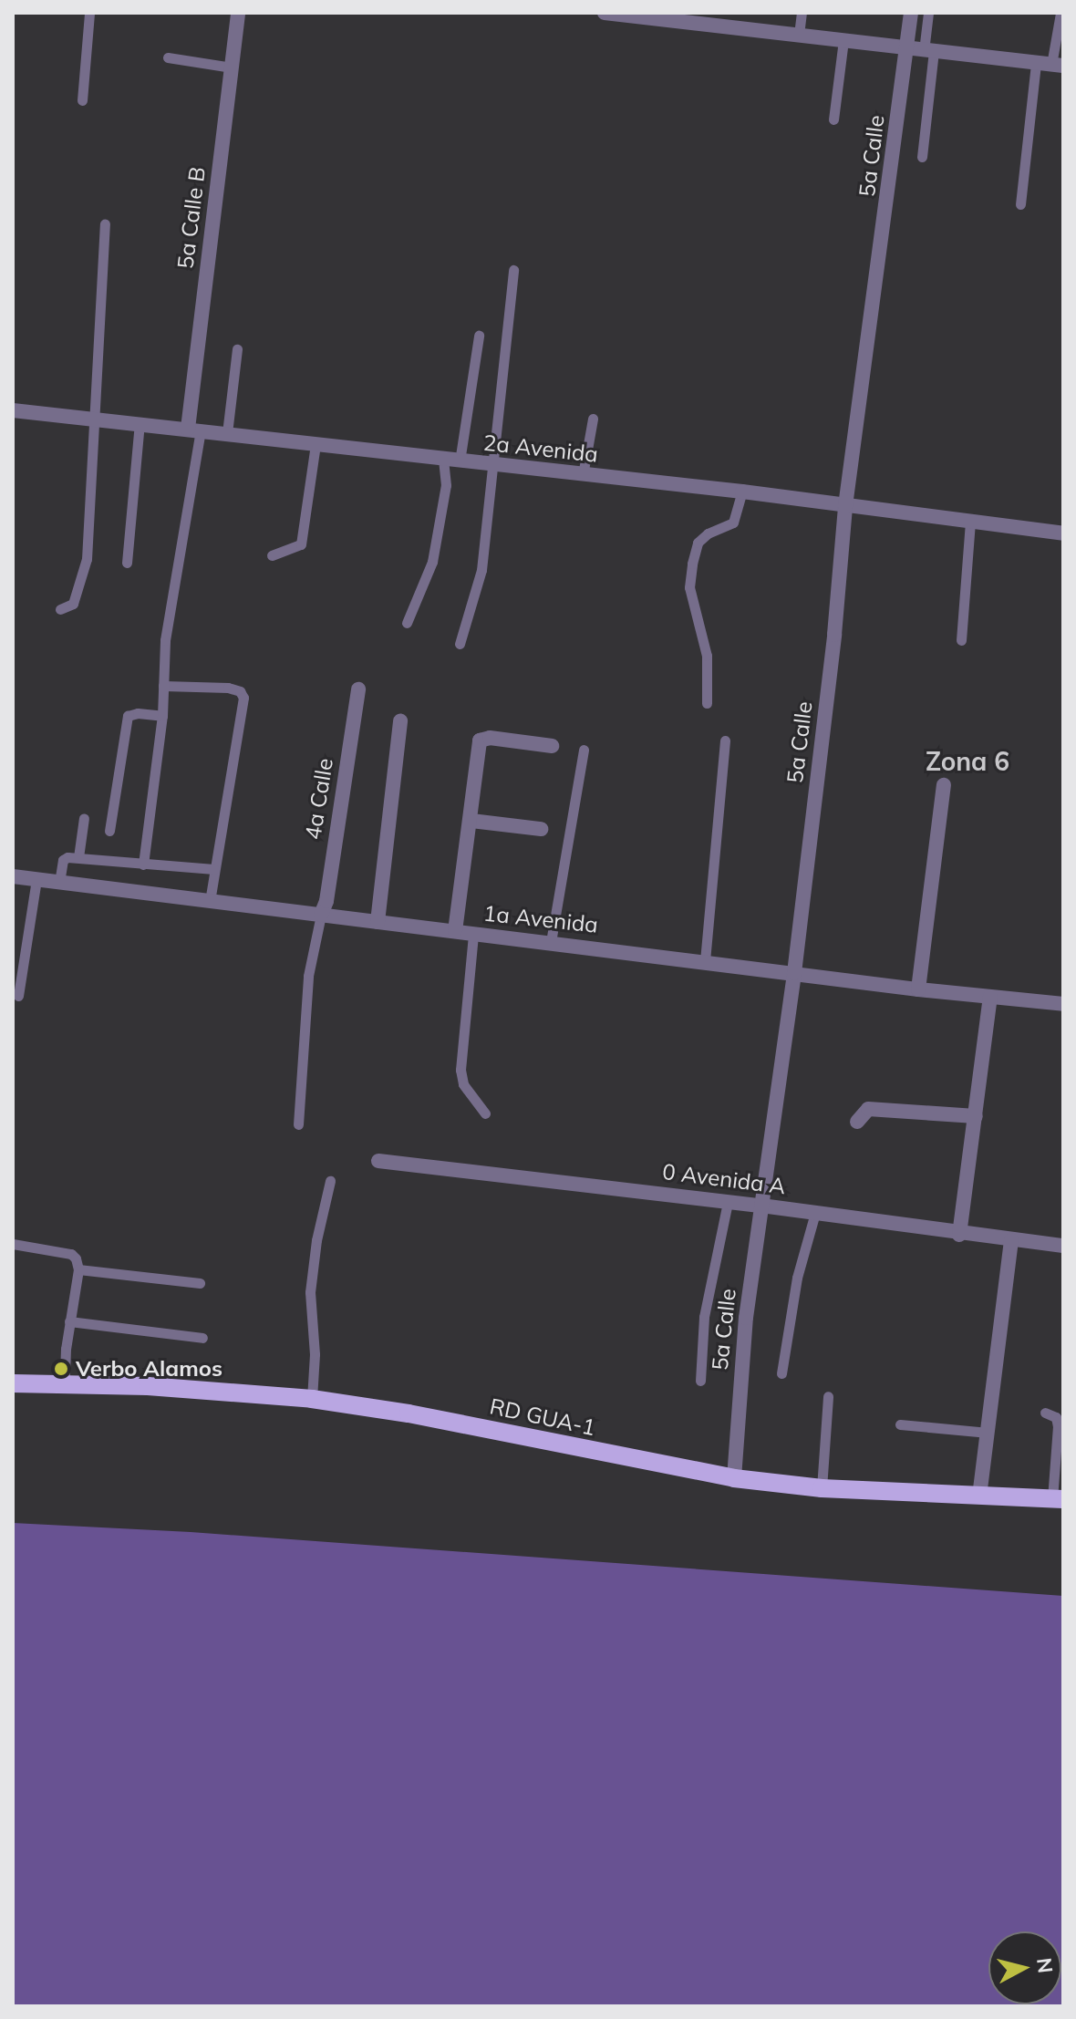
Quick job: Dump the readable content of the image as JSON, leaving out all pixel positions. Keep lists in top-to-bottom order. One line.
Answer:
{"streets":{"main road":["RD GUA-1"],"street":["5a Calle","5a Calle B","2a Avenida","4a Calle","1a Avenida","0 Avenida A"]},"crossings":[["5a Calle","2a Avenida"],["5a Calle","1a Avenida"],["5a Calle","0 Avenida A"],["5a Calle","RD GUA-1"],["5a Calle B","2a Avenida"],["4a Calle","1a Avenida"]],"districts":["Zona 6"],"places":["Verbo Alamos"],"north":"right"}
